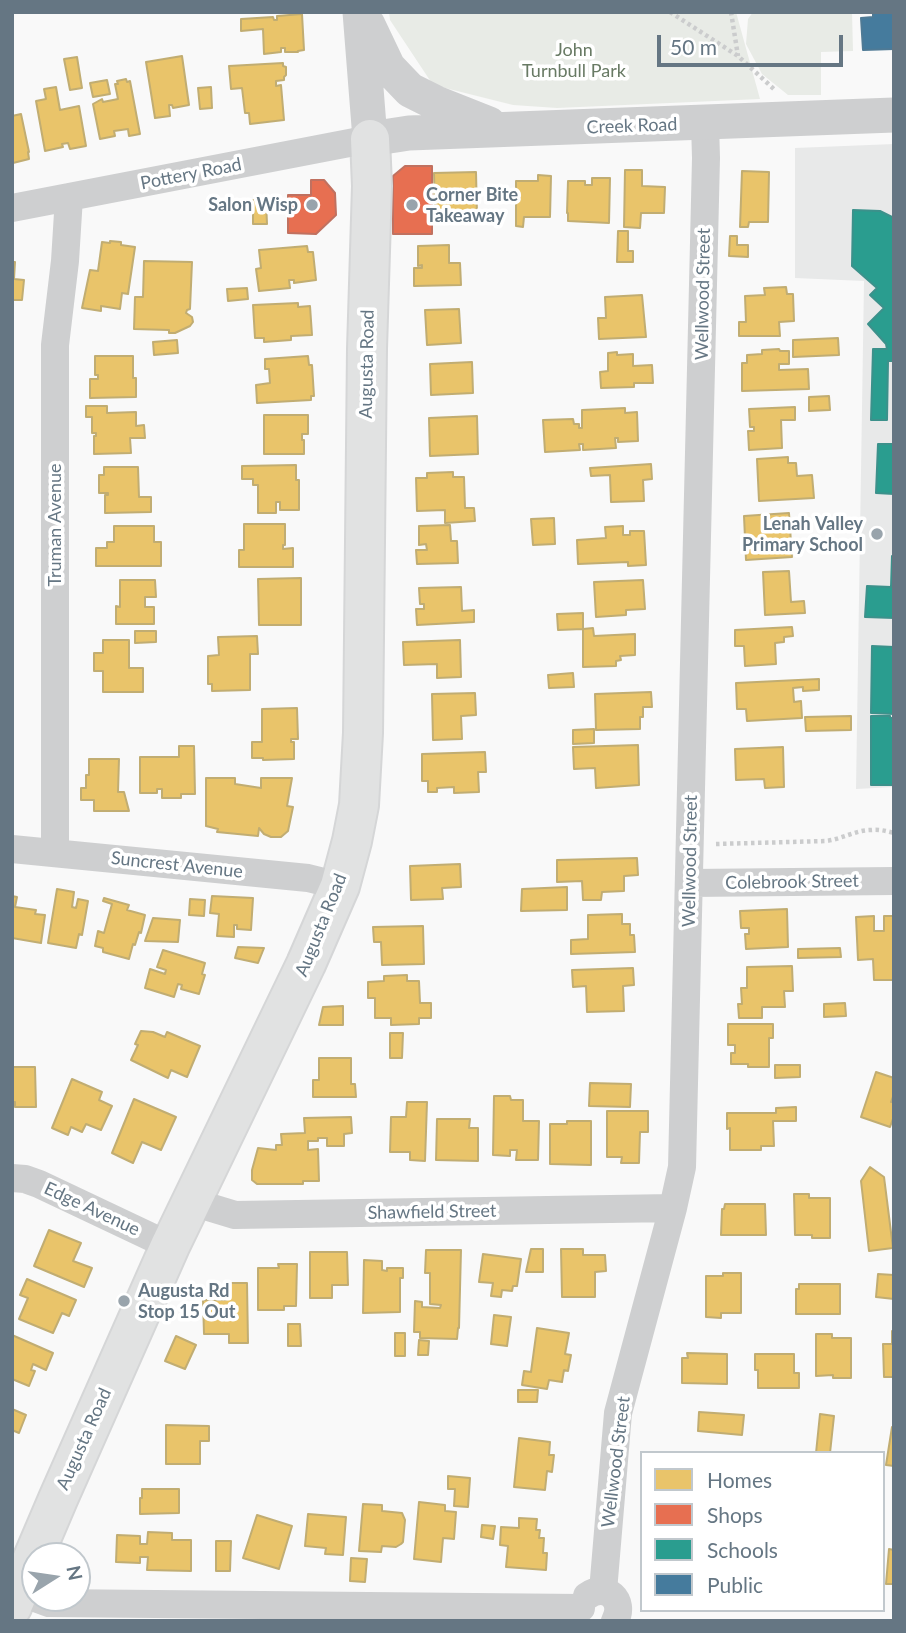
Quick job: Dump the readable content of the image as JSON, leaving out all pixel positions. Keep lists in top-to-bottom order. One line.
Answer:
{"streets":{"main road":["Augusta Road"],"street":["Creek Road","Pottery Road","Wellwood Street","Truman Avenue","Suncrest Avenue","Colebrook Street","Edge Avenue","Shawfield Street"]},"crossings":[["Creek Road","Pottery Road"],["Creek Road","Wellwood Street"],["Creek Road","Augusta Road"],["Pottery Road","Augusta Road"],["Pottery Road","Truman Avenue"],["Wellwood Street","Colebrook Street"],["Wellwood Street","Shawfield Street"],["Augusta Road","Suncrest Avenue"],["Augusta Road","Edge Avenue"],["Augusta Road","Shawfield Street"],["Truman Avenue","Suncrest Avenue"]],"parks":["John Turnbull Park"],"places":["Salon Wisp","Corner Bite Takeaway","Lenah Valley Primary School","Augusta Rd Stop 15 Out"],"legend":["Homes","Shops","Schools","Public"],"scale_bar":"50 m","north":"right"}
